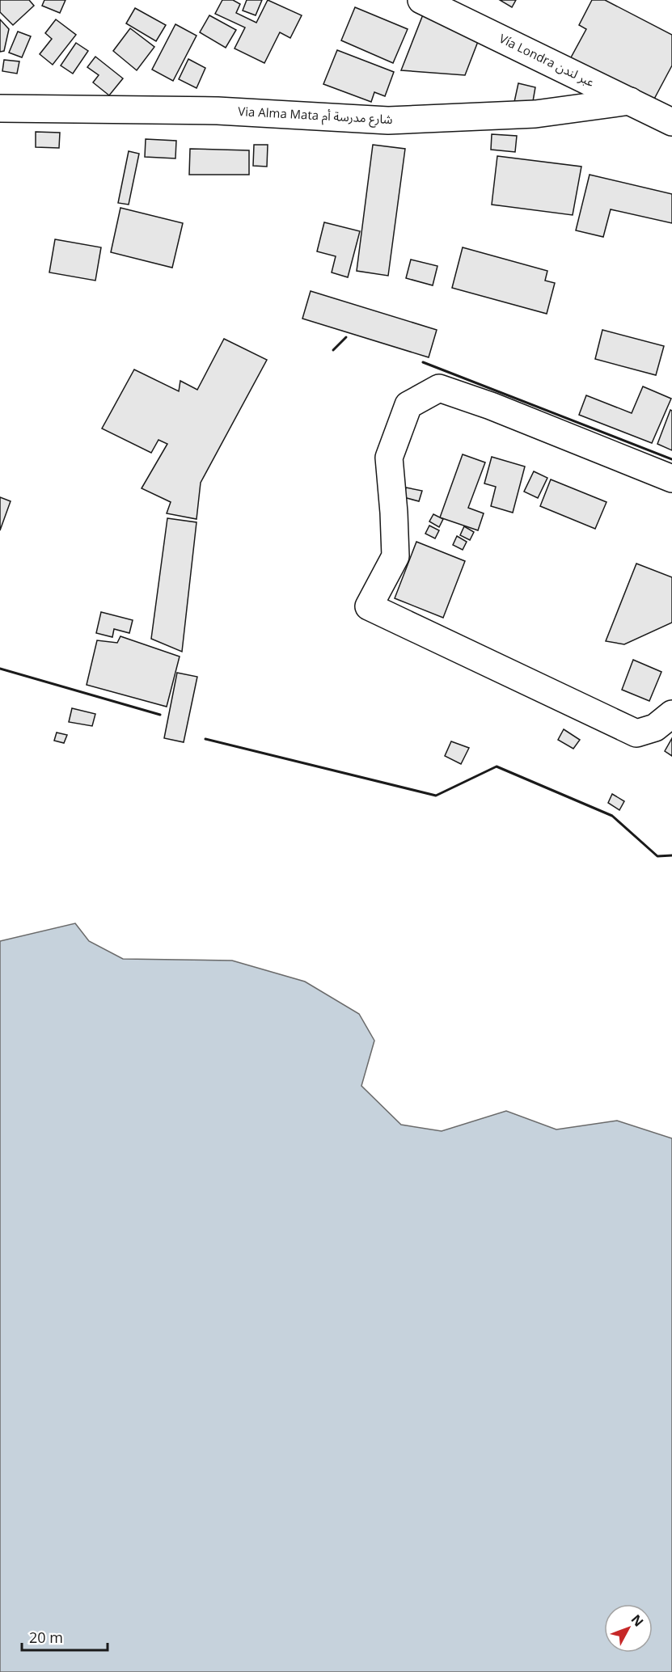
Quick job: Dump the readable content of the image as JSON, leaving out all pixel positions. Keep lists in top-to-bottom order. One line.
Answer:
{"streets":{"street":["Vía Londra عبر لندن","Via Alma Mata شارع مدرسة أم"]},"crossings":[["Vía Londra عبر لندن","Via Alma Mata شارع مدرسة أم"]],"scale_bar":"20 m","north":"top right"}
